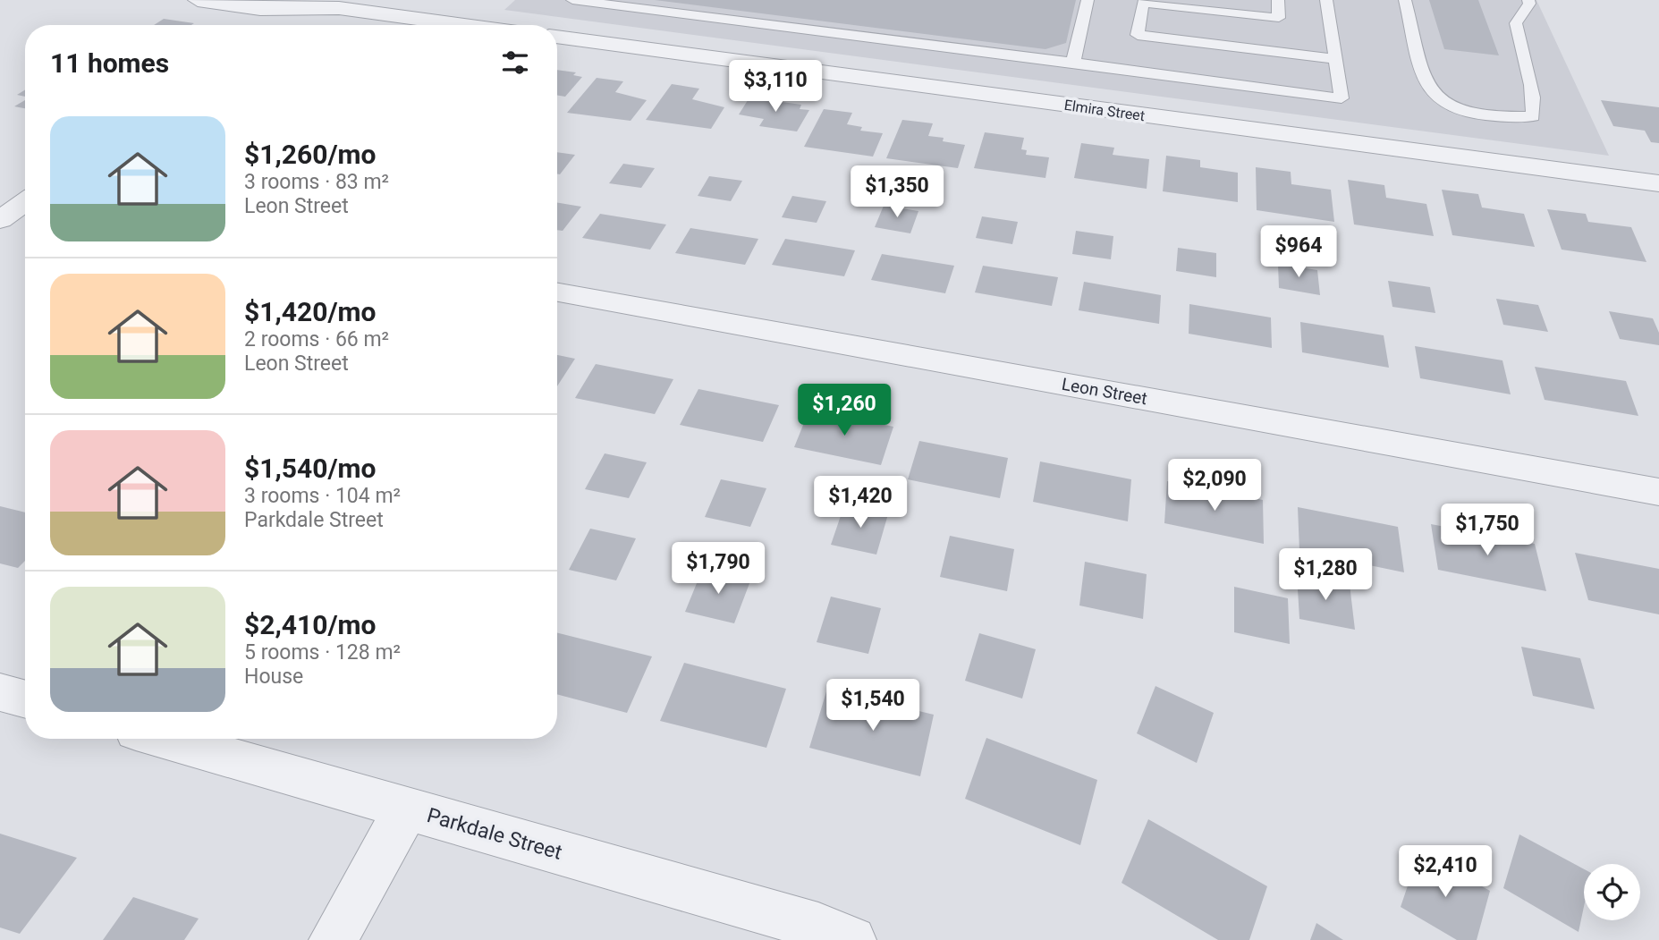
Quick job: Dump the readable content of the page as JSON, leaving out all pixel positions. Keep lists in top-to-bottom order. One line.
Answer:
{"streets":{"street":["Elmira Street","Leon Street","Parkdale Street"]},"page":{"heading":"11 homes","price":["$3,110","$1,350","$964","$1,260","$2,090","$1,420","$1,750","$1,790","$1,280","$1,540","$2,410"],"list":[{"name":"$1,260/mo","note":"3 rooms · 83 m² · Leon Street"},{"name":"$1,420/mo","note":"2 rooms · 66 m² · Leon Street"},{"name":"$1,540/mo","note":"3 rooms · 104 m² · Parkdale Street"},{"name":"$2,410/mo","note":"5 rooms · 128 m² · House"}]}}
